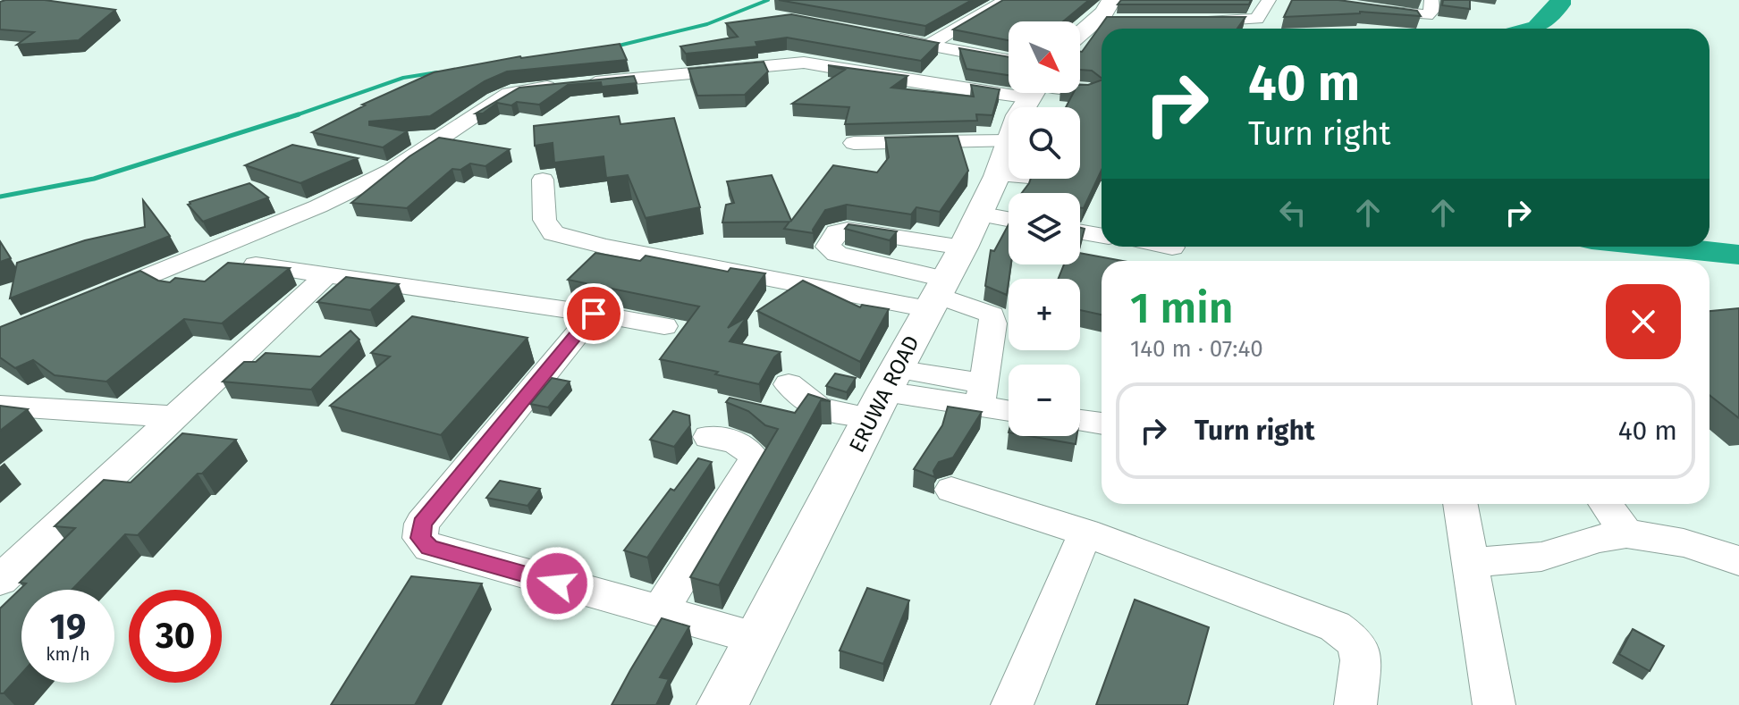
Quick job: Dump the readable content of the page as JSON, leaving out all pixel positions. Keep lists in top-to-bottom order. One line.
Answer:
{"streets":{"main road":["ERUWA ROAD"]},"north":"bottom right","page":{"map_buttons":["+","−"],"turn":["40 m","Turn right"],"heading":["1 min","140 m · 07:40"],"list":[{"name":"Turn right","value":"40 m"}],"speed":"19 km/h","limit":"30"}}
